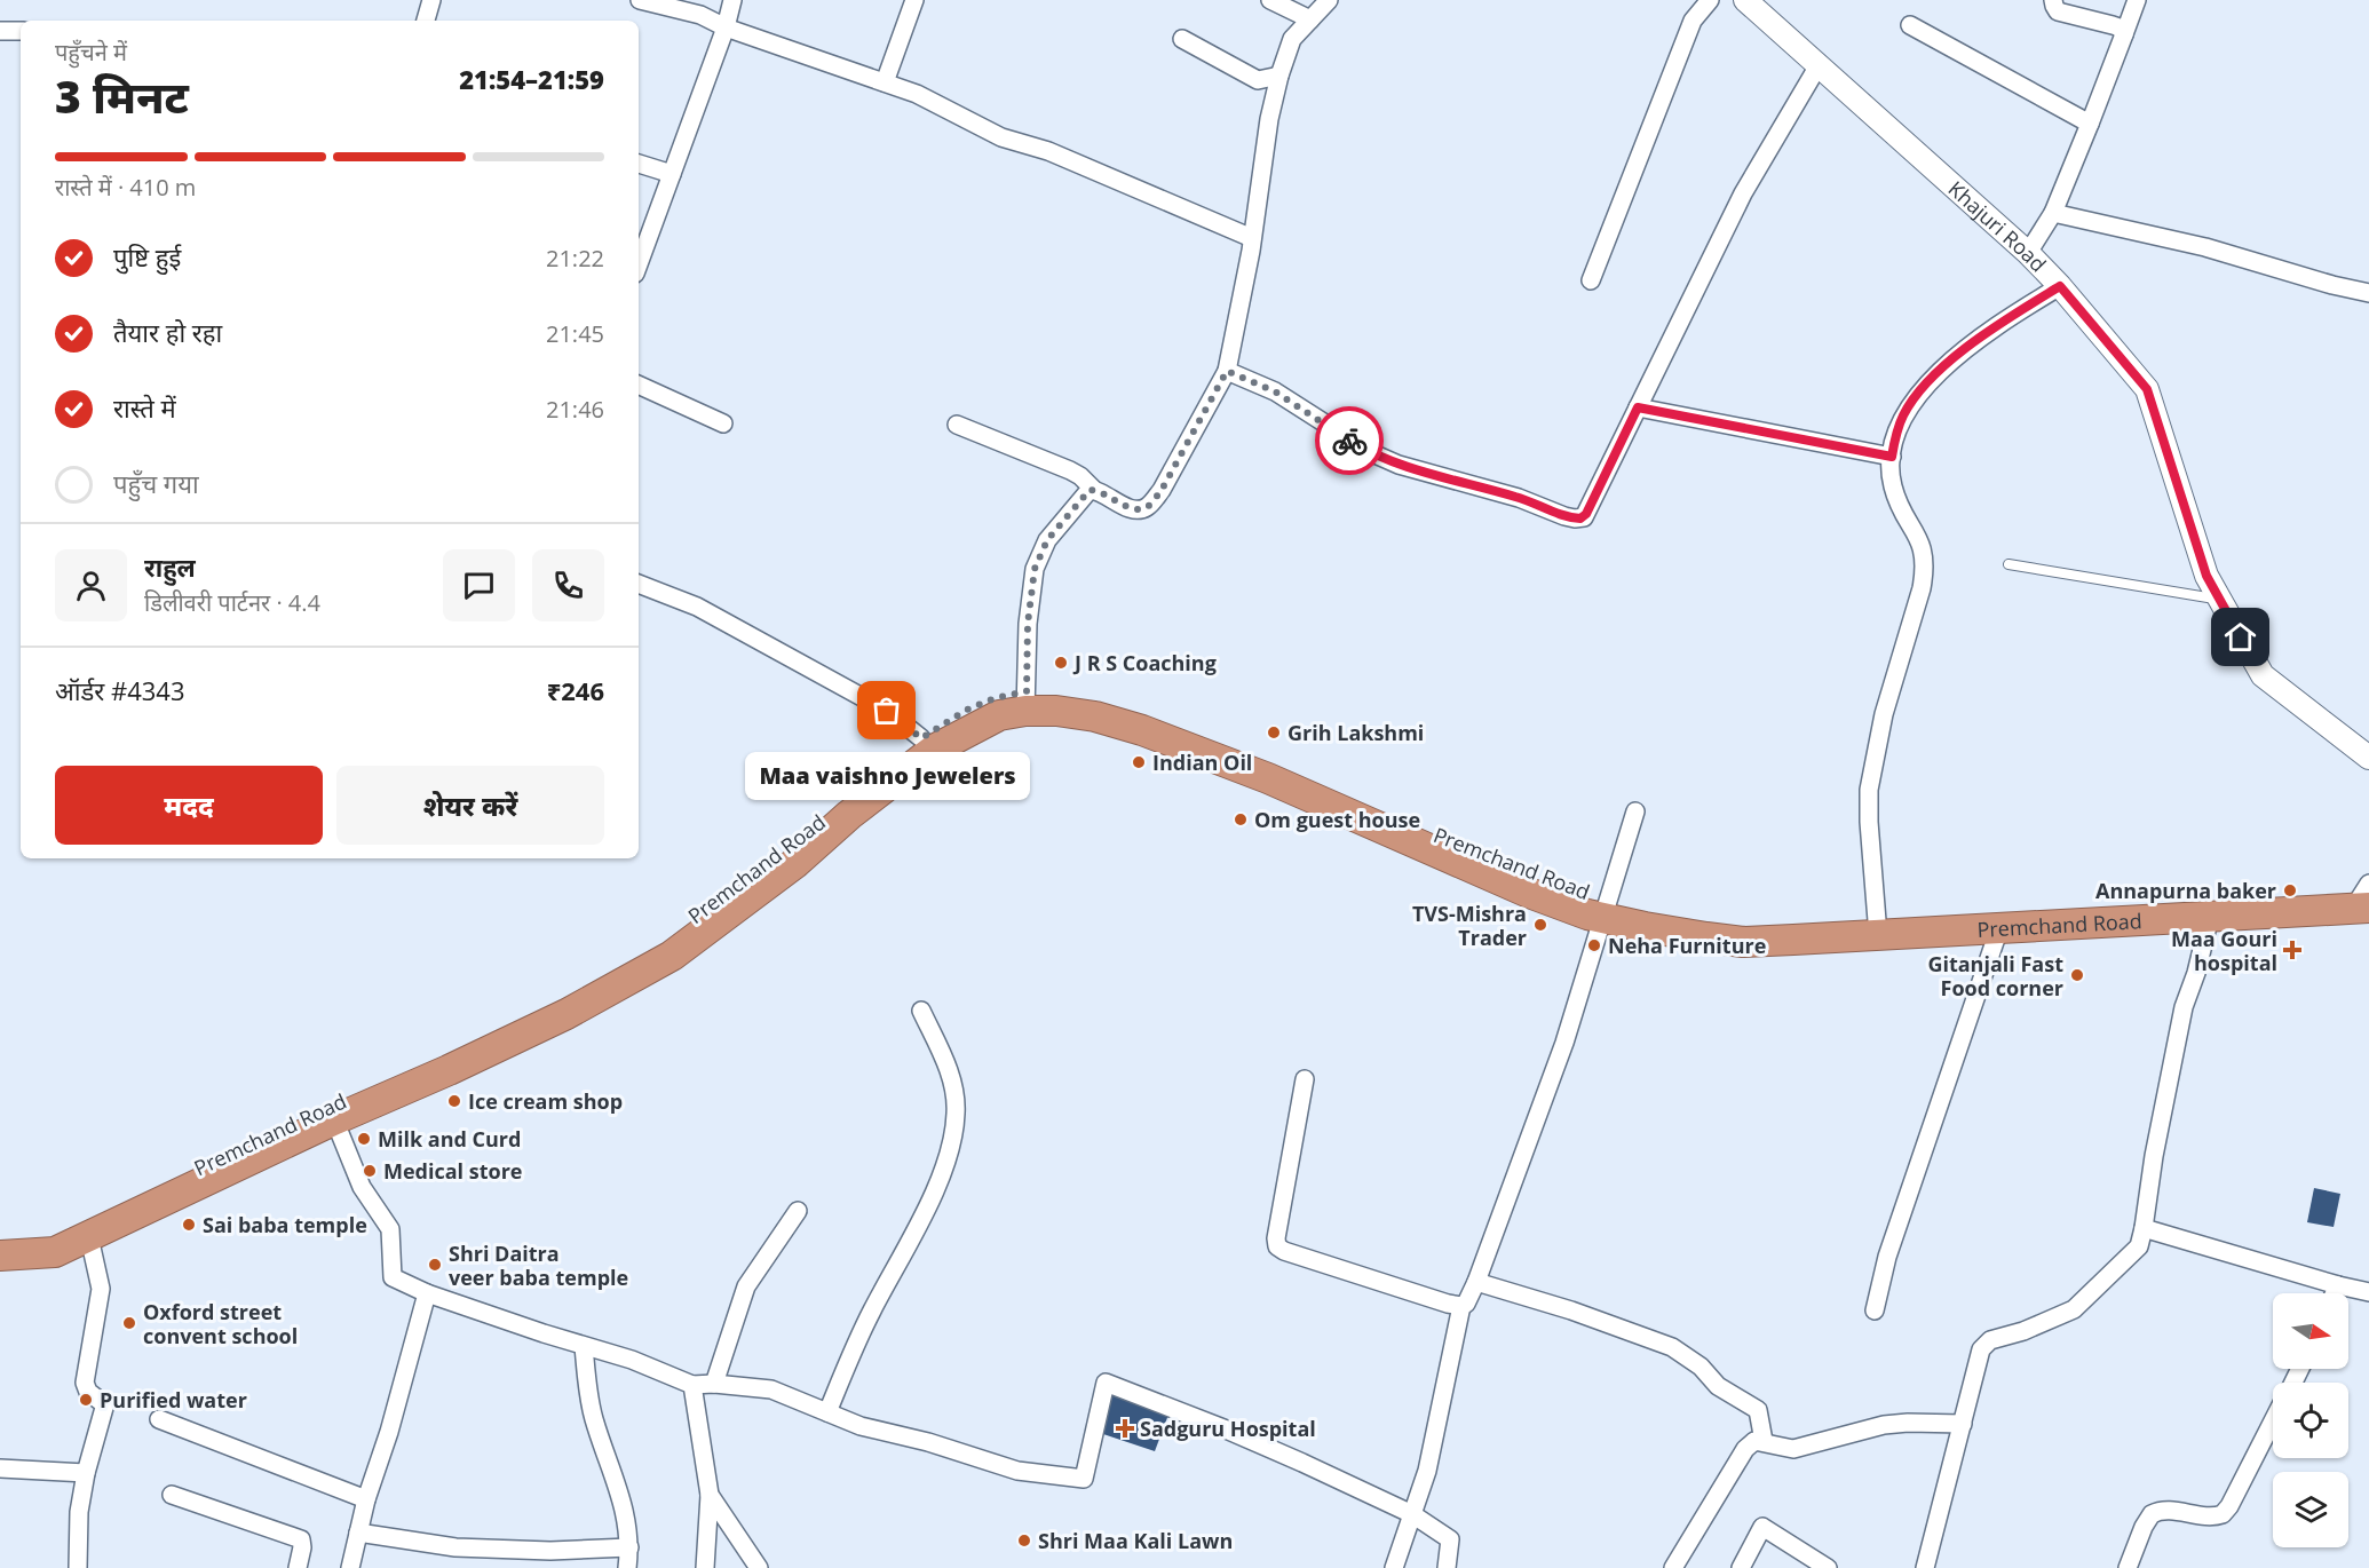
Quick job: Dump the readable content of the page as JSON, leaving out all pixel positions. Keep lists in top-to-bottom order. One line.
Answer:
{"streets":{"highway":["Premchand Road"],"street":["Khajuri Road"]},"places":{"other":["J R S Coaching","Maa vaishno Jewelers","Grih Lakshmi","Indian Oil","Om guest house","Annapurna baker","TVS-Mishra Trader","Neha Furniture","Gitanjali Fast Food corner","Ice cream shop","Milk and Curd","Medical store","Sai baba temple","Shri Daitra veer baba temple","Oxford street convent school","Purified water","Shri Maa Kali Lawn"],"health":["Maa Gouri hospital","Sadguru Hospital"]},"north":"right","page":{"heading":["3 मिनट","पहुँचने में","21:54–21:59"],"panel":["राहुल","डिलीवरी पार्टनर · 4.4","ऑर्डर #4343","₹246"],"bar":"रास्ते में · 410 m","list":[["पुष्टि हुई","21:22"],["तैयार हो रहा","21:45"],["रास्ते में","21:46"],"पहुँच गया"],"bubble":"Maa vaishno Jewelers","buttons":["मदद","शेयर करें"]}}
